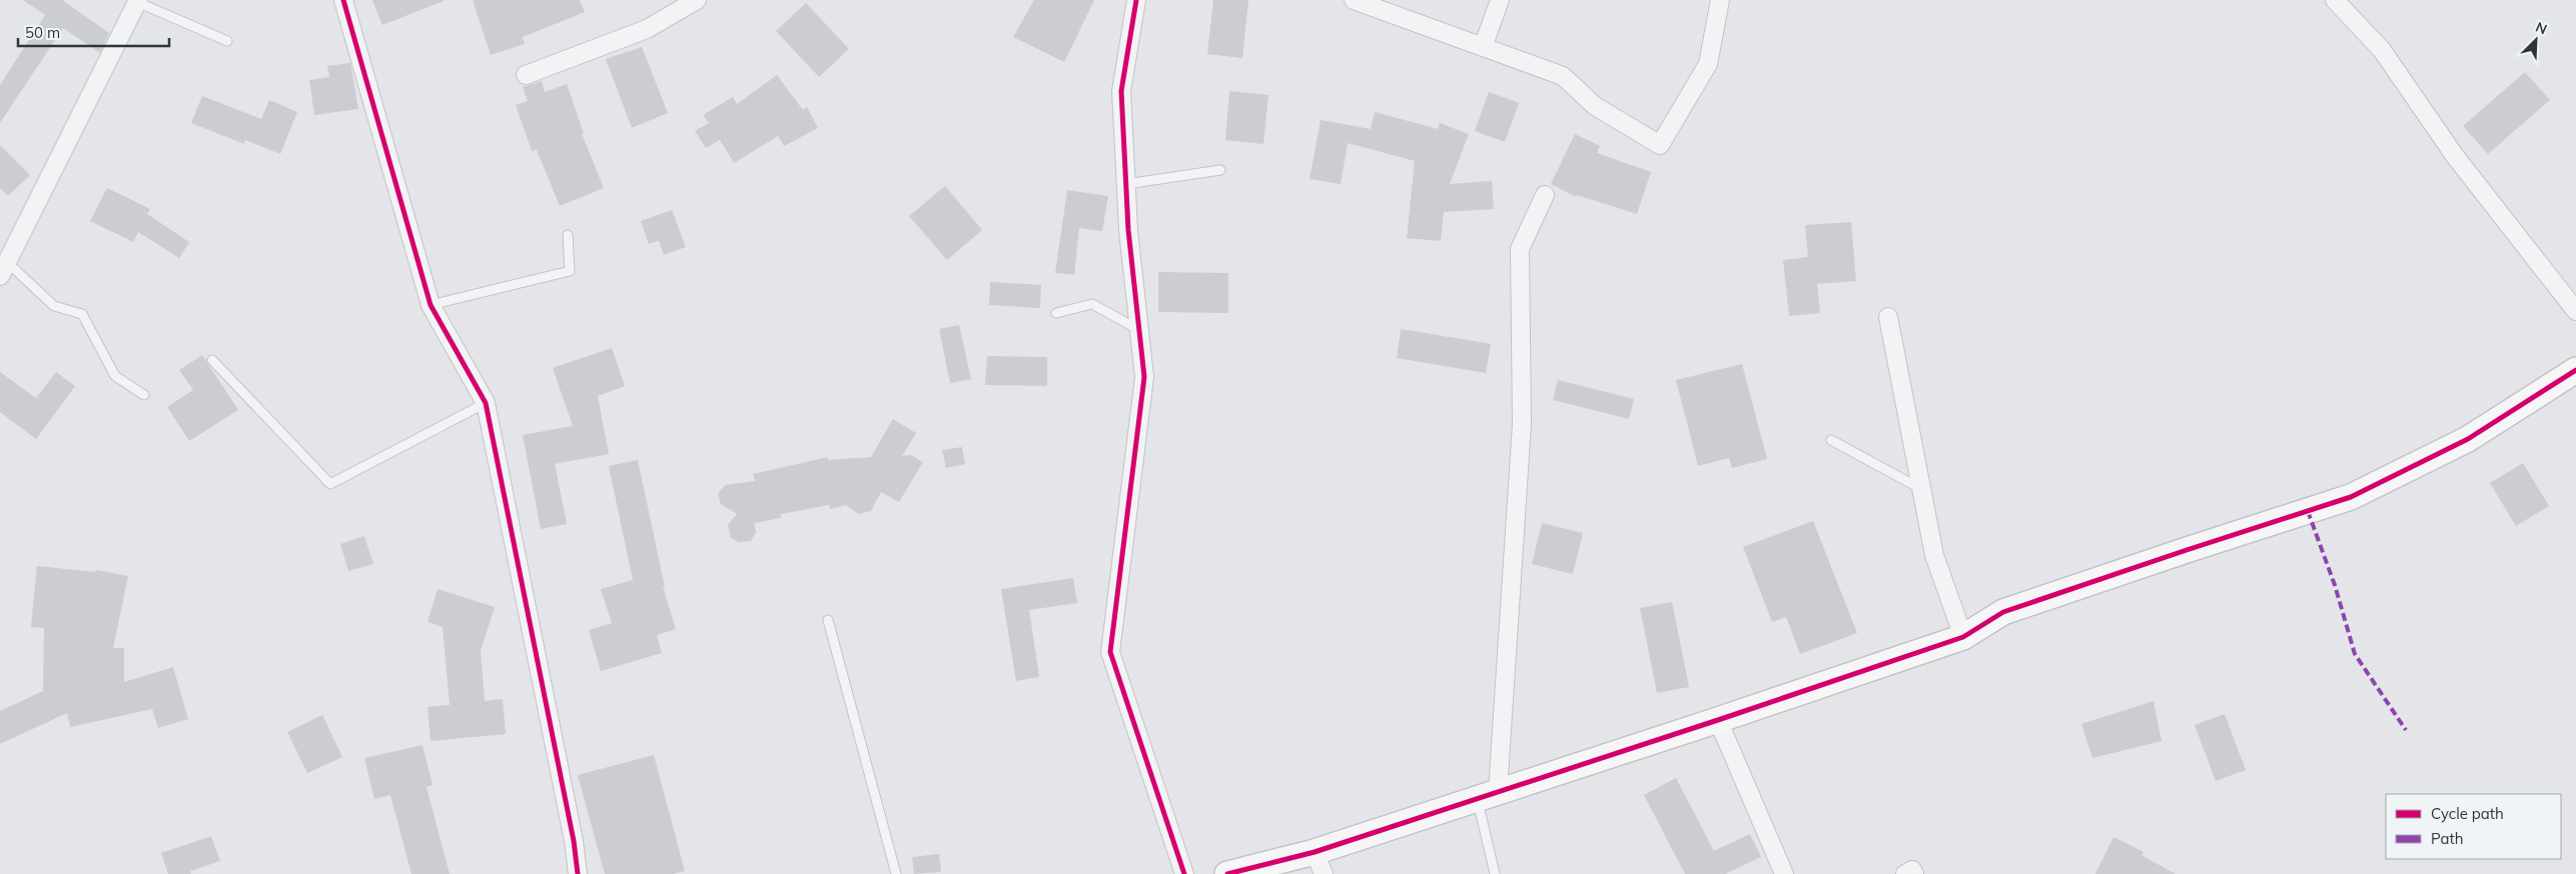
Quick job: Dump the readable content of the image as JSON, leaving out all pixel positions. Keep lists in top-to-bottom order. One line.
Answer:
{"legend":["Cycle path","Path"],"scale_bar":"50 m","north":"top right"}
